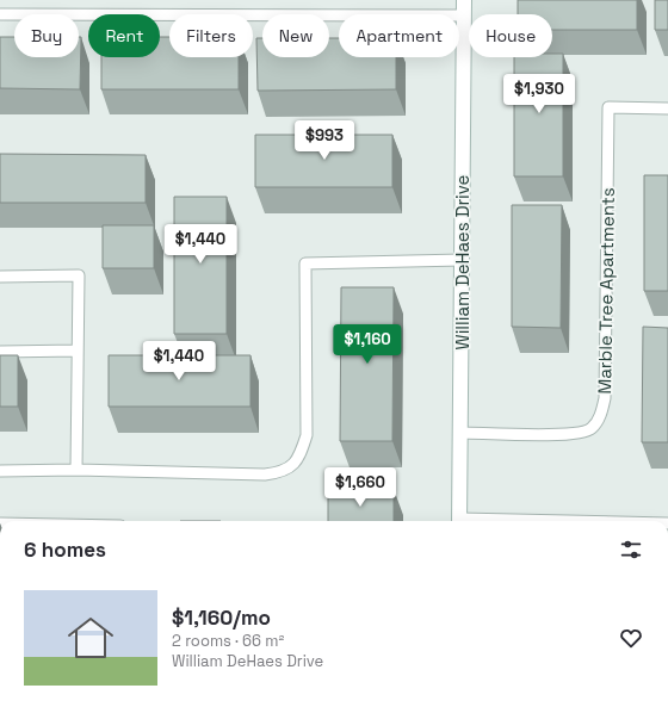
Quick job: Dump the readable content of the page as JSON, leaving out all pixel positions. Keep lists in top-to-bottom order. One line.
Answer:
{"streets":{"street":["William DeHaes Drive"],"lane":["Marble Tree Apartments"]},"crossings":[["William DeHaes Drive","Marble Tree Apartments"]],"page":{"chip":["Buy","Rent","Filters","New","Apartment","House"],"price":["$1,930","$993","$1,440","$1,160","$1,440","$1,660"],"heading":"6 homes","list":[{"name":"$1,160/mo","note":"2 rooms · 66 m² · William DeHaes Drive"}]}}
